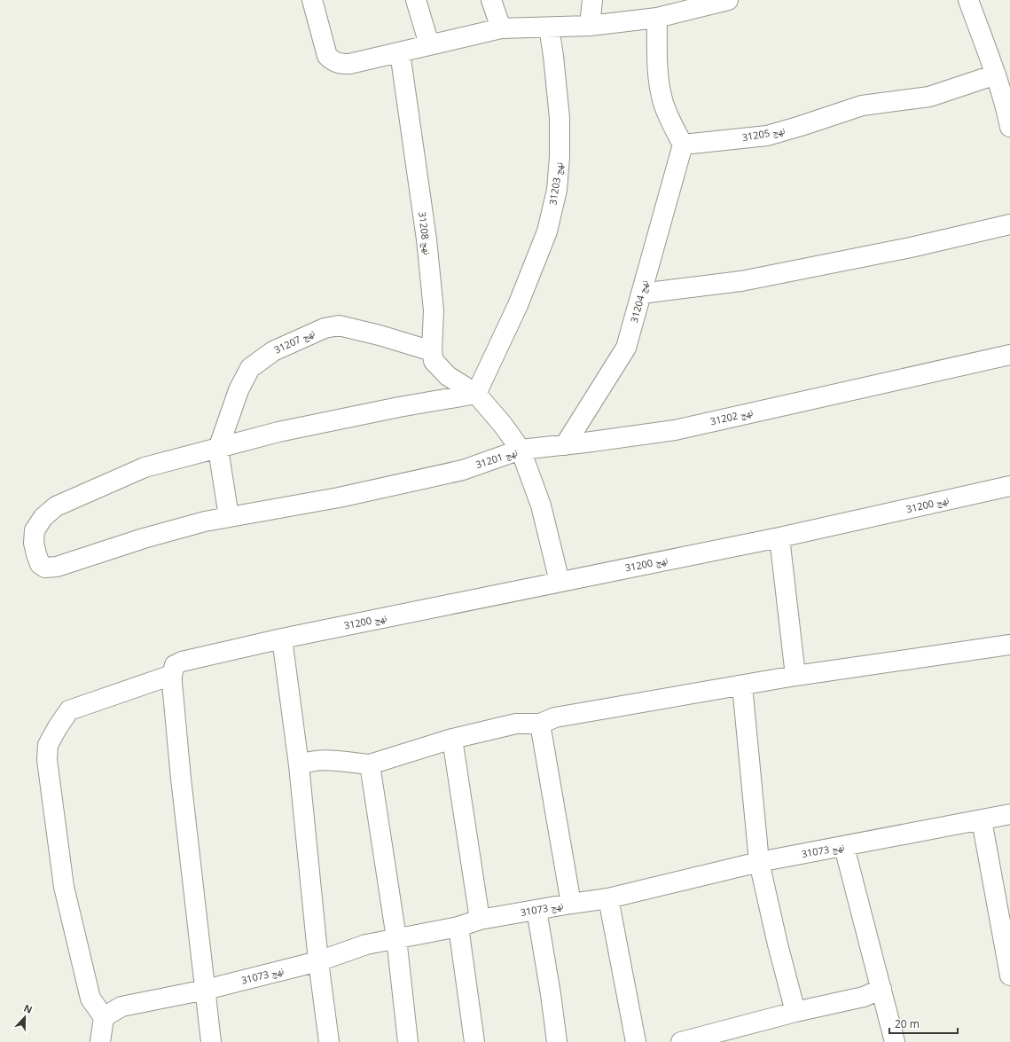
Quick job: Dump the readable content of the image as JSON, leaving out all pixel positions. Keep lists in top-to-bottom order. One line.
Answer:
{"streets":{"street":["نهج 31205","نهج 31203","نهج 31208","نهج 31204","نهج 31207","نهج 31202","نهج 31201","نهج 31200","نهج 31073"]},"crossings":[["نهج 31205","نهج 31204"],["نهج 31203","نهج 31208"],["نهج 31203","نهج 31201"],["نهج 31208","نهج 31207"],["نهج 31208","نهج 31201"],["نهج 31204","نهج 31202"],["نهج 31207","نهج 31201"],["نهج 31202","نهج 31201"],["نهج 31201","نهج 31200"],["نهج 31200","نهج 31073"]],"scale_bar":"20 m","north":"top"}
